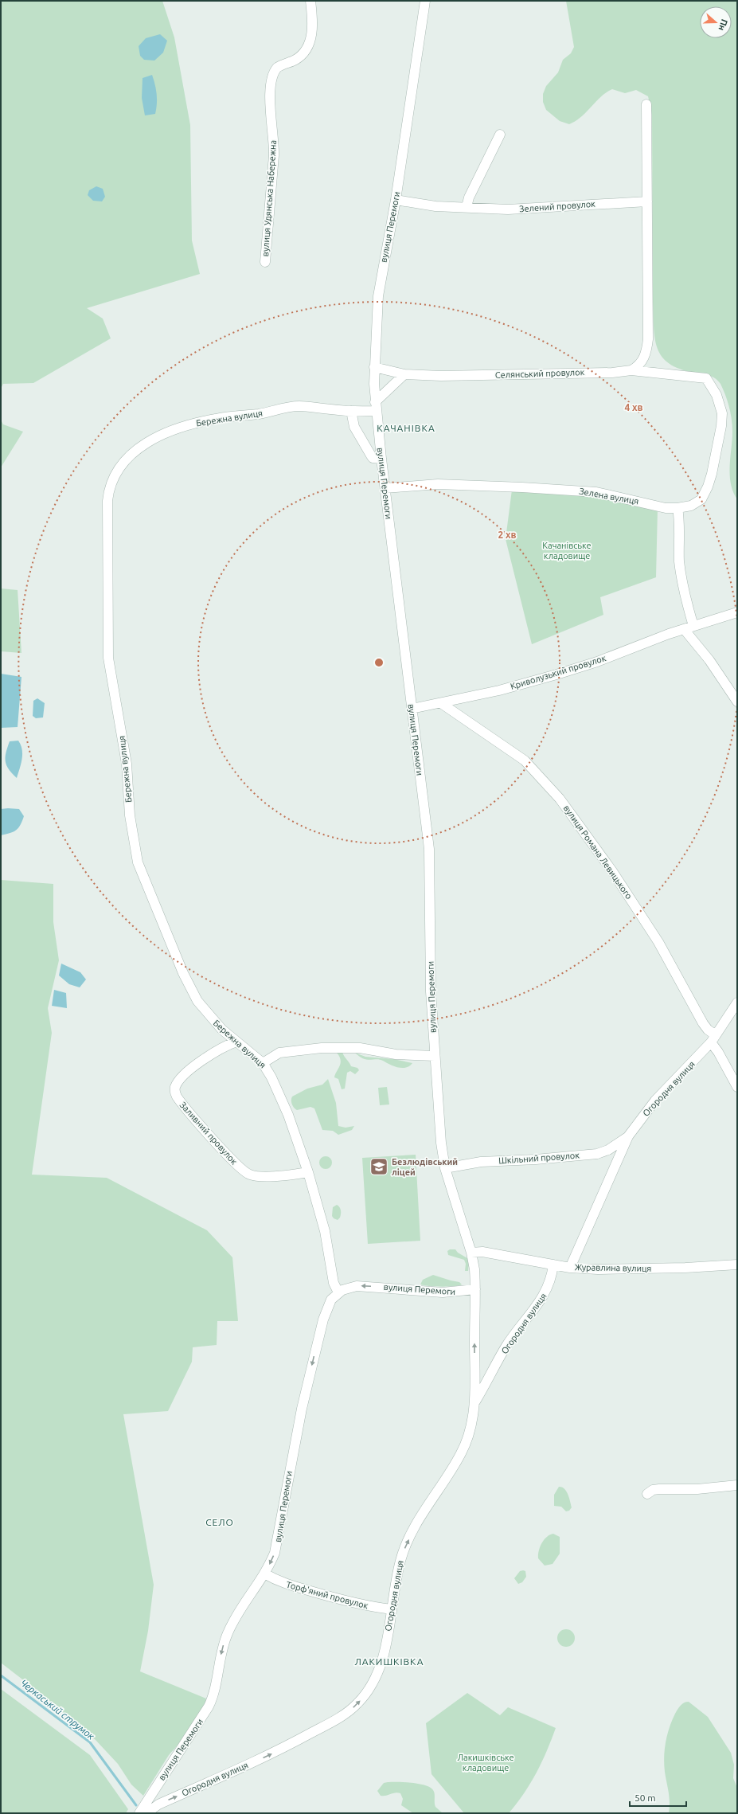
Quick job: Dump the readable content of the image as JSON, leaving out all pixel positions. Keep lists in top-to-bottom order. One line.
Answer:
{"streets":{"street":["вулиця Удянська Набережна","Зелений провулок","вулиця Перемоги","Селянський провулок","Бережна вулиця","Зелена вулиця","Криволузький провулок","вулиця Романа Левицького","Огородня вулиця","Заливний провулок","Шкільний провулок","Журавлина вулиця","Торф'яний провулок"]},"crossings":[["Зелений провулок","вулиця Перемоги"],["вулиця Перемоги","Селянський провулок"],["вулиця Перемоги","Бережна вулиця"],["вулиця Перемоги","Зелена вулиця"],["вулиця Перемоги","Криволузький провулок"],["вулиця Перемоги","Шкільний провулок"],["вулиця Перемоги","Журавлина вулиця"],["вулиця Перемоги","Торф'яний провулок"],["Селянський провулок","Зелена вулиця"],["Бережна вулиця","Заливний провулок"],["Криволузький провулок","вулиця Романа Левицького"],["вулиця Романа Левицького","Огородня вулиця"],["Огородня вулиця","Шкільний провулок"],["Огородня вулиця","Журавлина вулиця"],["Огородня вулиця","Торф'яний провулок"]],"one_way":["Огородня вулиця"],"districts":["КАЧАНІВКА","СЕЛО","ЛАКИШКІВКА"],"water":["Черкаський струмок"],"parks":["Качанівське кладовище","Лакишківське кладовище"],"places":{"school or university":["Безлюдівський ліцей"]},"scale_bar":"50 m","north":"right","rings":["4 хв","2 хв"]}
